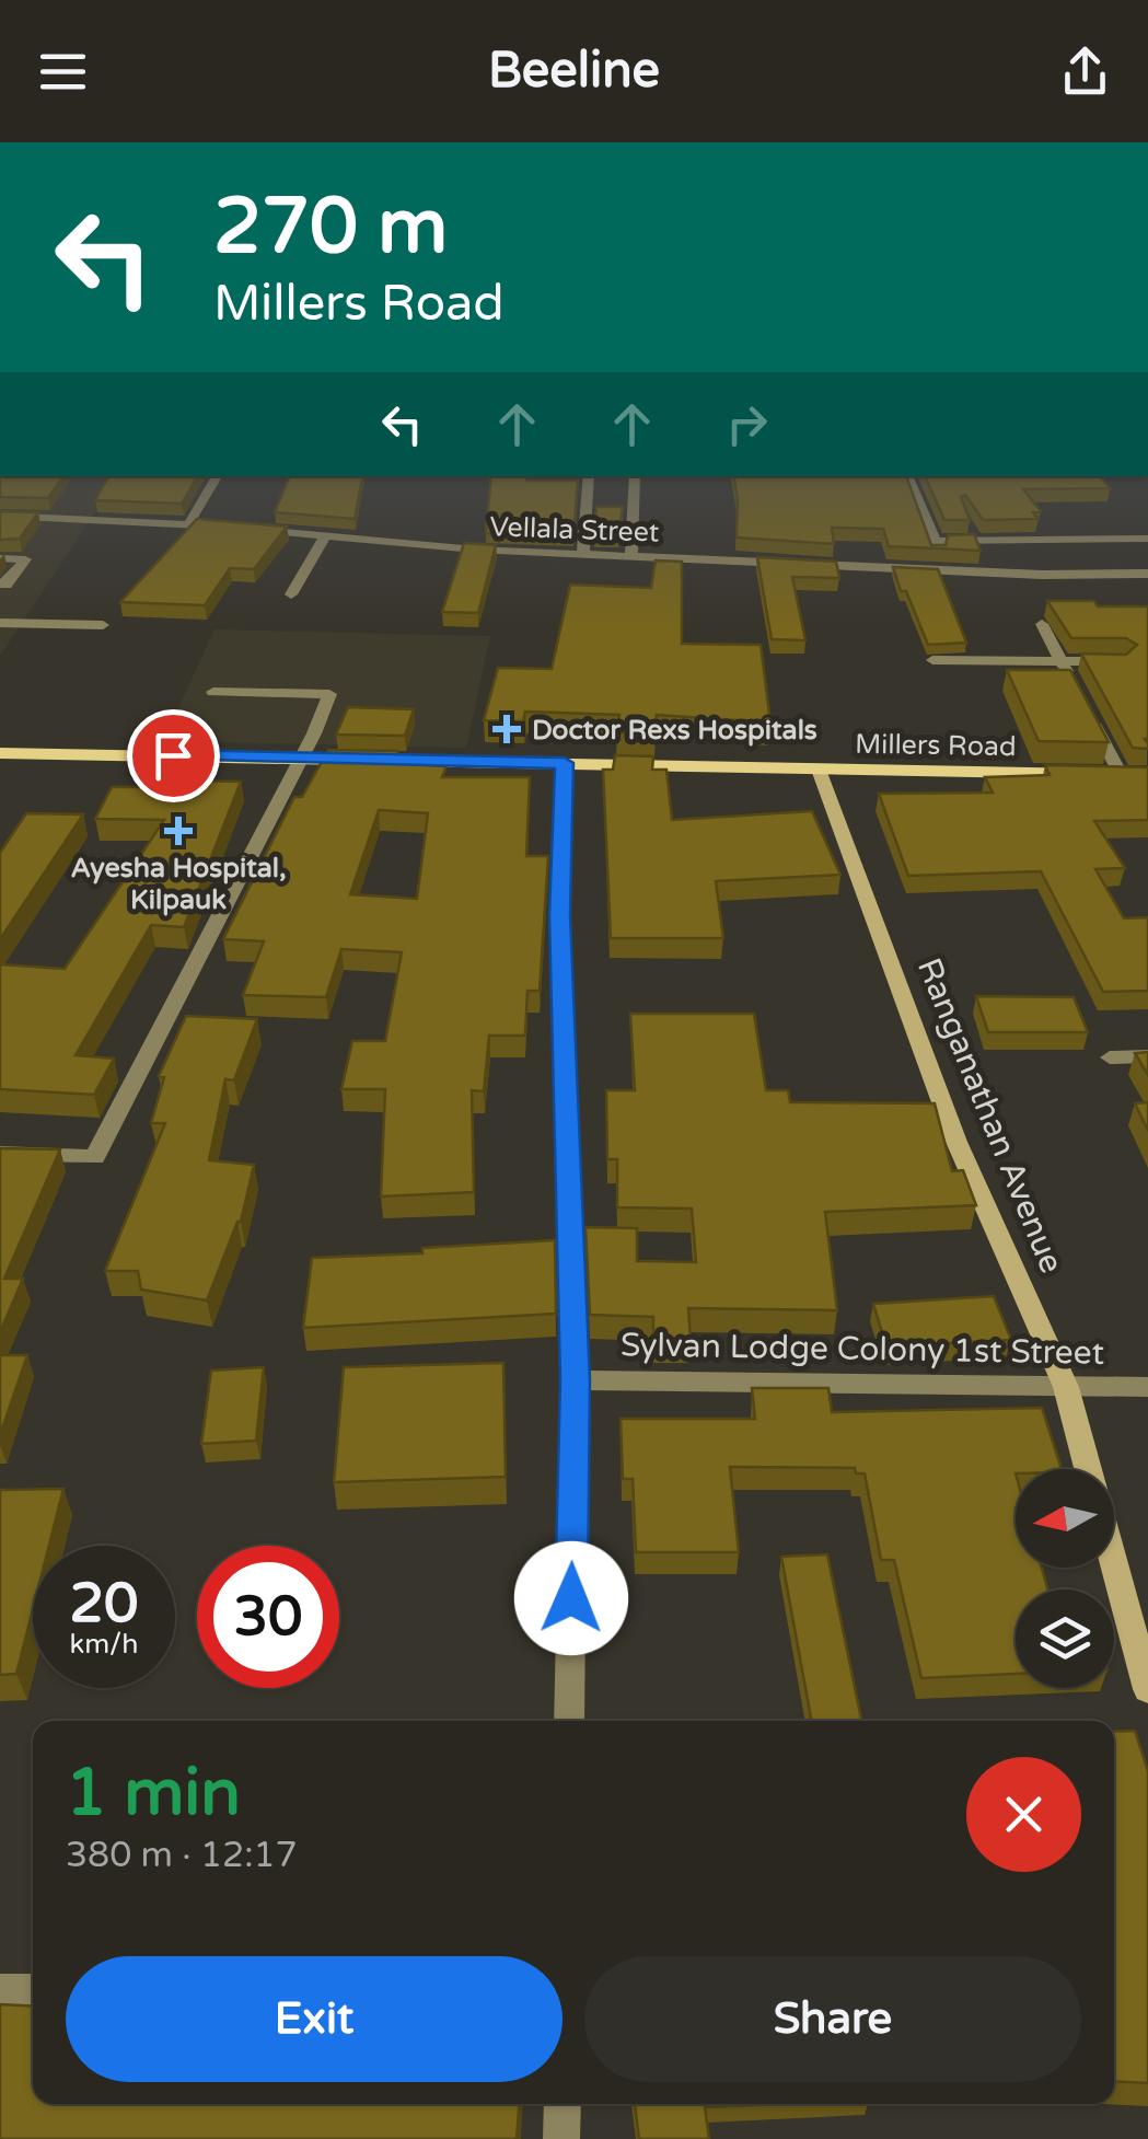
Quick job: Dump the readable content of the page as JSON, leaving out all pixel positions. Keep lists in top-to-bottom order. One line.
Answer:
{"streets":{"main road":["Millers Road"],"street":["Vellala Street","Ranganathan Avenue","Sylvan Lodge Colony 1st Street"]},"crossings":[["Millers Road","Ranganathan Avenue"],["Ranganathan Avenue","Sylvan Lodge Colony 1st Street"]],"places":{"health":["Doctor Rexs Hospitals","Ayesha Hospital, Kilpauk"]},"north":"left","page":{"header":"Beeline","turn":["270 m","Millers Road"],"speed":"20 km/h","limit":"30","heading":["1 min","380 m · 12:17"],"buttons":["Exit","Share"]}}
